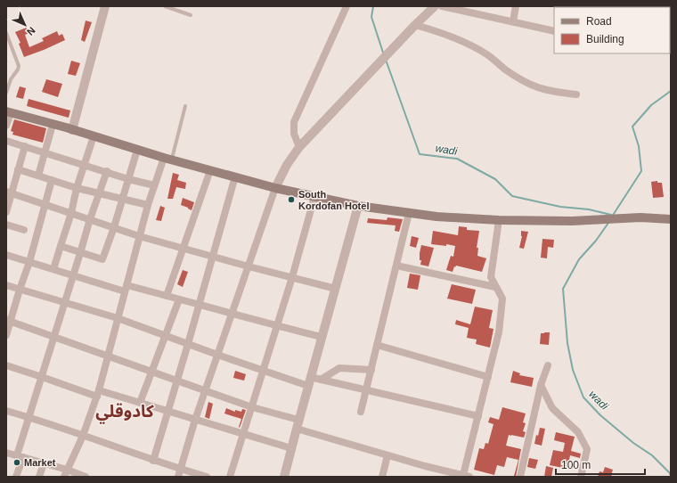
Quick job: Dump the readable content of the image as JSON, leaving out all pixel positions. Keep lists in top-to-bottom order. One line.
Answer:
{"districts":["كادوقلي"],"water":["wadi"],"places":["South Kordofan Hotel","Market"],"legend":["Road","Building"],"scale_bar":"100 m","north":"bottom right"}
